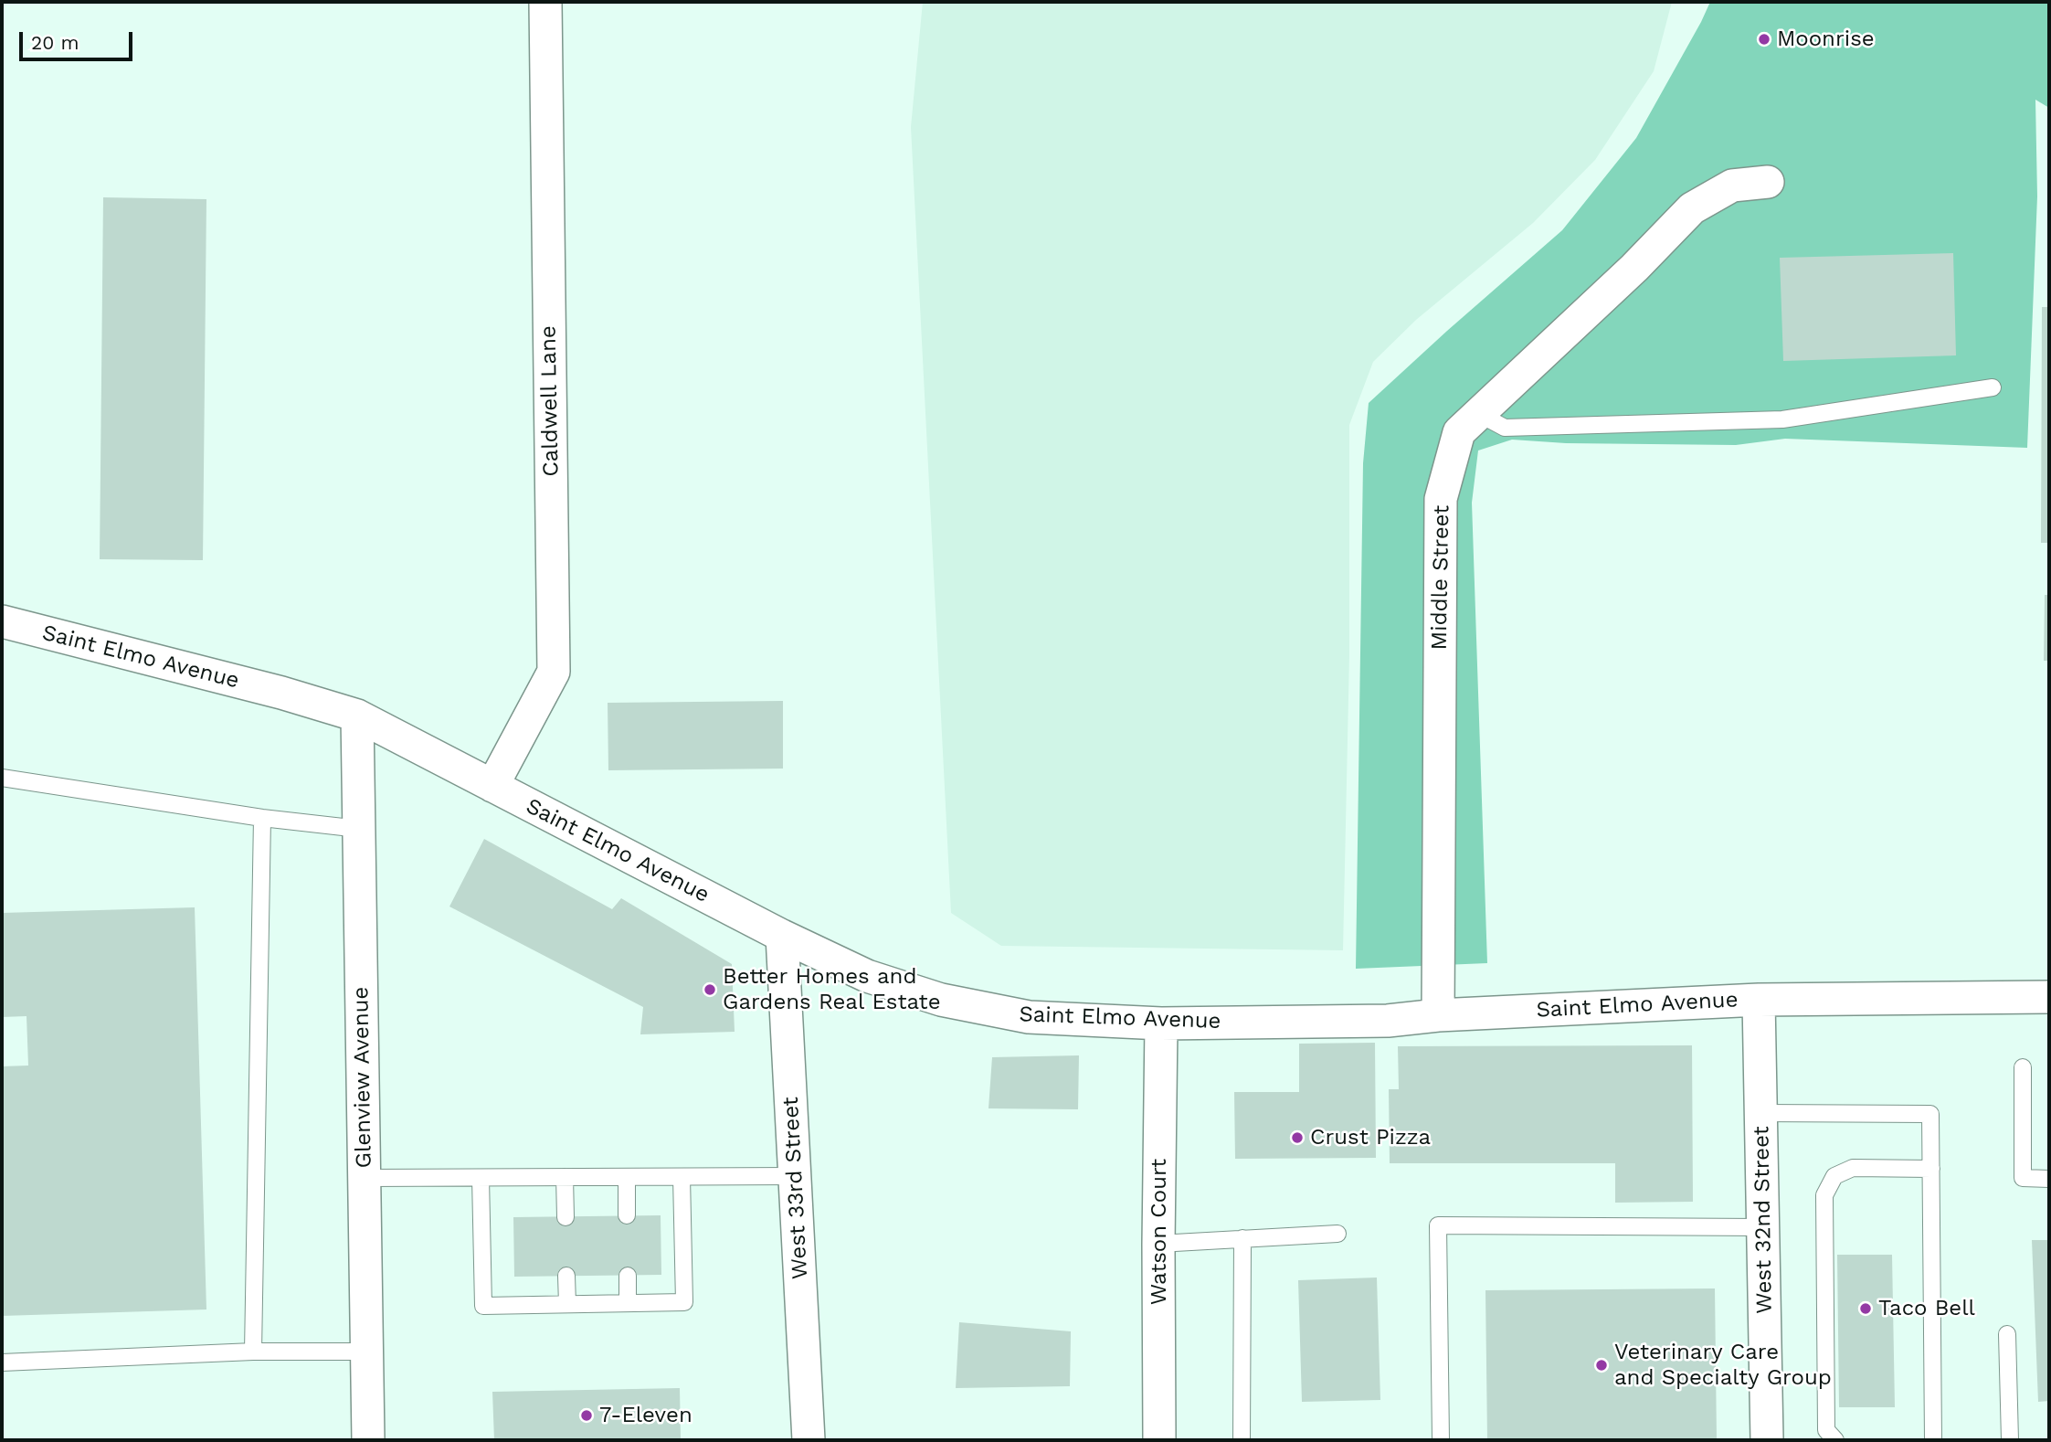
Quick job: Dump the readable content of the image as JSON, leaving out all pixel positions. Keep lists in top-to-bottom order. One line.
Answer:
{"streets":{"street":["Caldwell Lane","Middle Street","Saint Elmo Avenue","Glenview Avenue","West 33rd Street","West 32nd Street","Watson Court"]},"crossings":[["Caldwell Lane","Saint Elmo Avenue"],["Middle Street","Saint Elmo Avenue"],["Saint Elmo Avenue","Glenview Avenue"],["Saint Elmo Avenue","West 33rd Street"],["Saint Elmo Avenue","West 32nd Street"],["Saint Elmo Avenue","Watson Court"]],"places":["Moonrise","Better Homes and Gardens Real Estate","Crust Pizza","Taco Bell","Veterinary Care and Specialty Group","7-Eleven"],"scale_bar":"20 m"}
